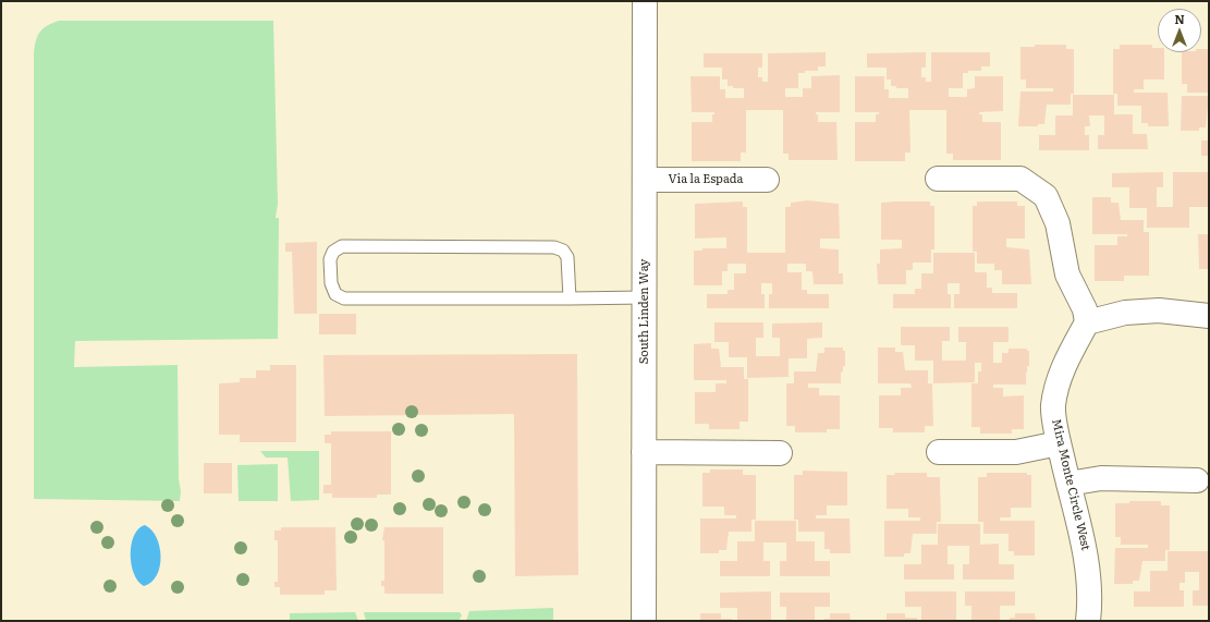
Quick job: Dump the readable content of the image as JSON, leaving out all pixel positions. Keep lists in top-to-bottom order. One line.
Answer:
{"streets":{"street":["Via la Espada","South Linden Way","Mira Monte Circle West"]},"crossings":[["Via la Espada","South Linden Way"]],"north":"top"}
